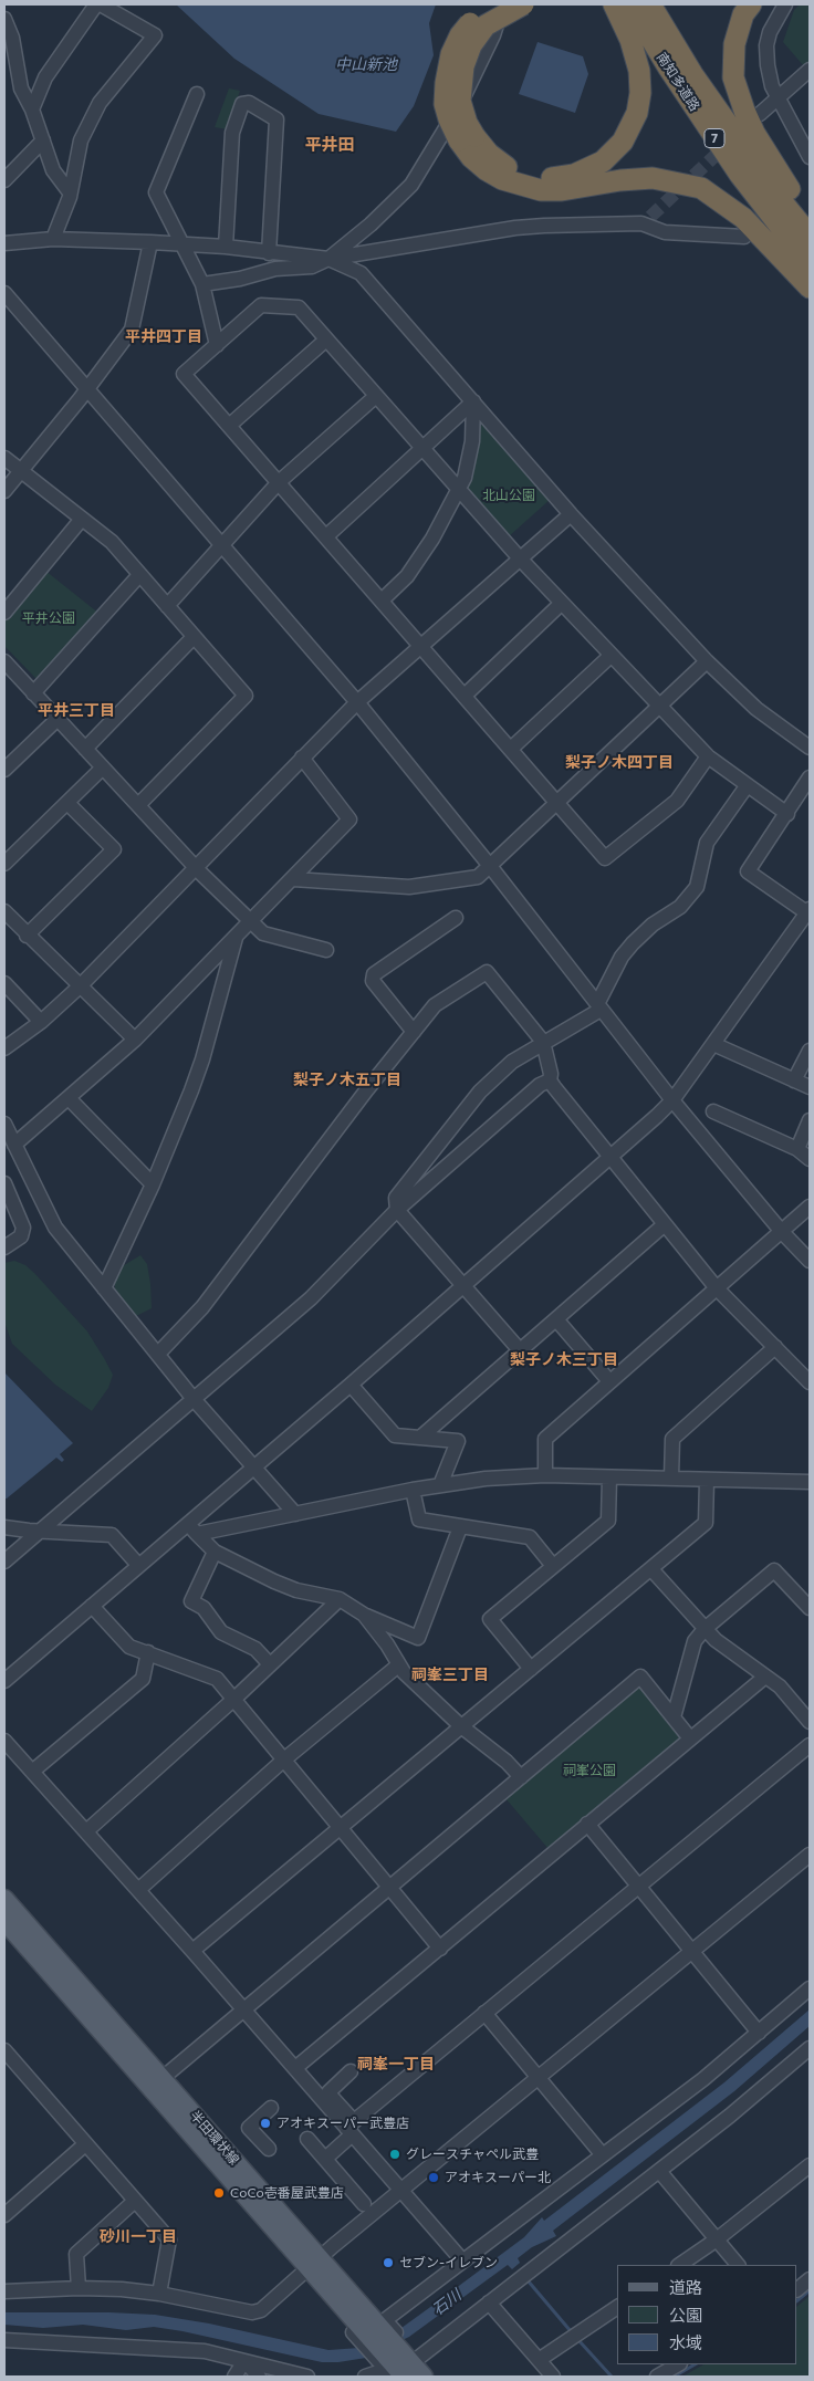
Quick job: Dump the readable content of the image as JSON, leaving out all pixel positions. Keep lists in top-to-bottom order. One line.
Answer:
{"streets":{"highway":["南知多道路","7"],"main road":["半田環状線"]},"districts":["平井田","平井四丁目","平井三丁目","梨子ノ木四丁目","梨子ノ木五丁目","梨子ノ木三丁目","祠峯三丁目","祠峯一丁目","砂川一丁目"],"water":["中山新池","石川"],"parks":["北山公園","平井公園","祠峯公園"],"places":["アオキスーパー武豊店","グレースチャペル武豊","アオキスーパー北","CoCo壱番屋武豊店","セブン-イレブン"],"legend":["道路","公園","水域"]}
